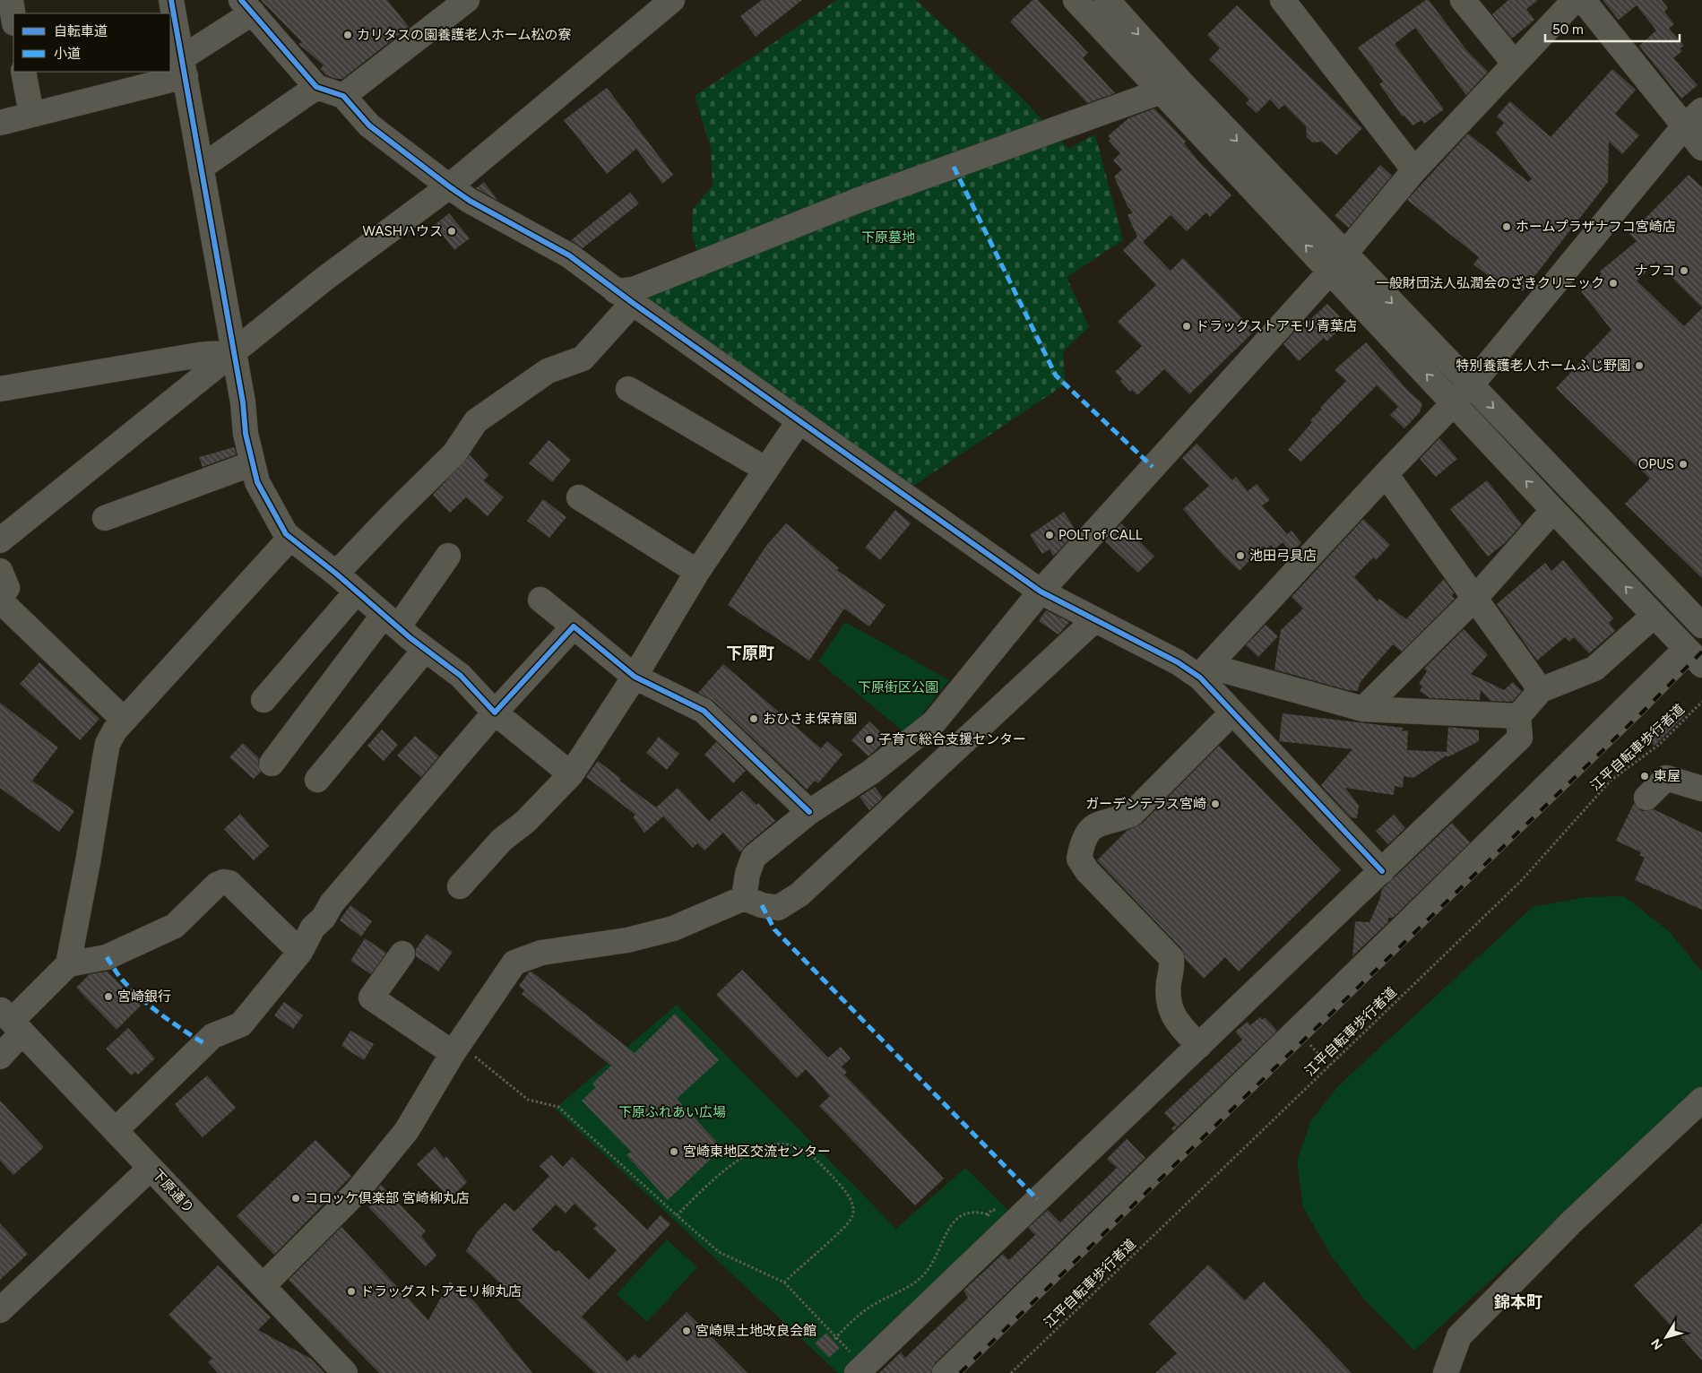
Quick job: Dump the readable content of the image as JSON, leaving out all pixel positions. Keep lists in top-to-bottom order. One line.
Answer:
{"streets":{"street":["下原通り"],"path":["江平自転車歩行者道"]},"districts":["下原町","錦本町"],"parks":["下原墓地","下原街区公園","下原ふれあい広場"],"places":["カリタスの園養護老人ホーム松の寮","ホームプラザナフコ宮崎店","WASHハウス","ナフコ","一般財団法人弘潤会のざきクリニック","ドラッグストアモリ青葉店","特別養護老人ホームふじ野園","OPUS","POLT of CALL","池田弓具店","おひさま保育園","子育て総合支援センター","東屋","ガーデンテラス宮崎","宮崎銀行","宮崎東地区交流センター","コロッケ倶楽部 宮崎柳丸店","ドラッグストアモリ柳丸店","宮崎県土地改良会館"],"legend":["自転車道","小道"],"scale_bar":"50 m","north":"bottom left"}
